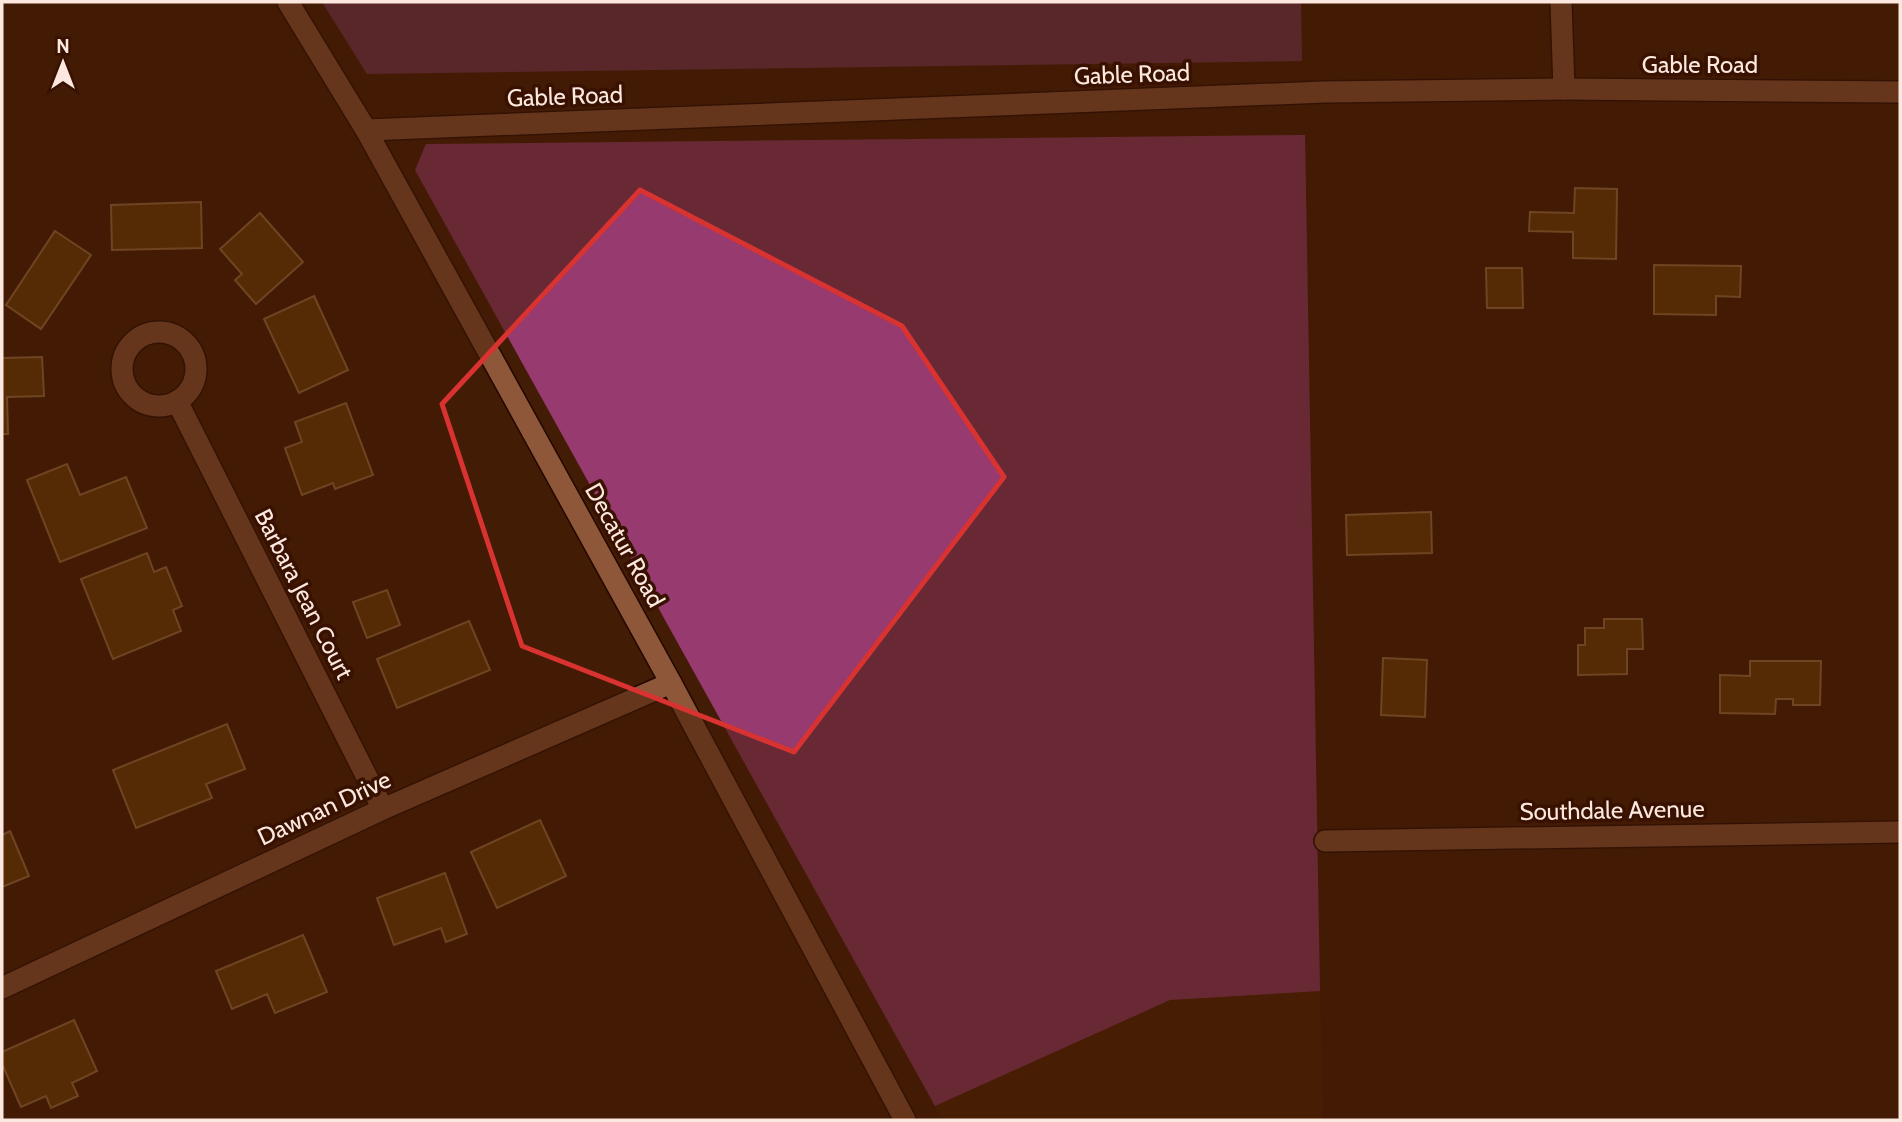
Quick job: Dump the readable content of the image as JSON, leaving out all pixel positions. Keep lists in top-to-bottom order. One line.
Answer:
{"streets":{"street":["Gable Road","Decatur Road","Barbara Jean Court","Dawnan Drive","Southdale Avenue"]},"crossings":[["Gable Road","Decatur Road"],["Decatur Road","Dawnan Drive"],["Barbara Jean Court","Dawnan Drive"]],"north":"top"}
